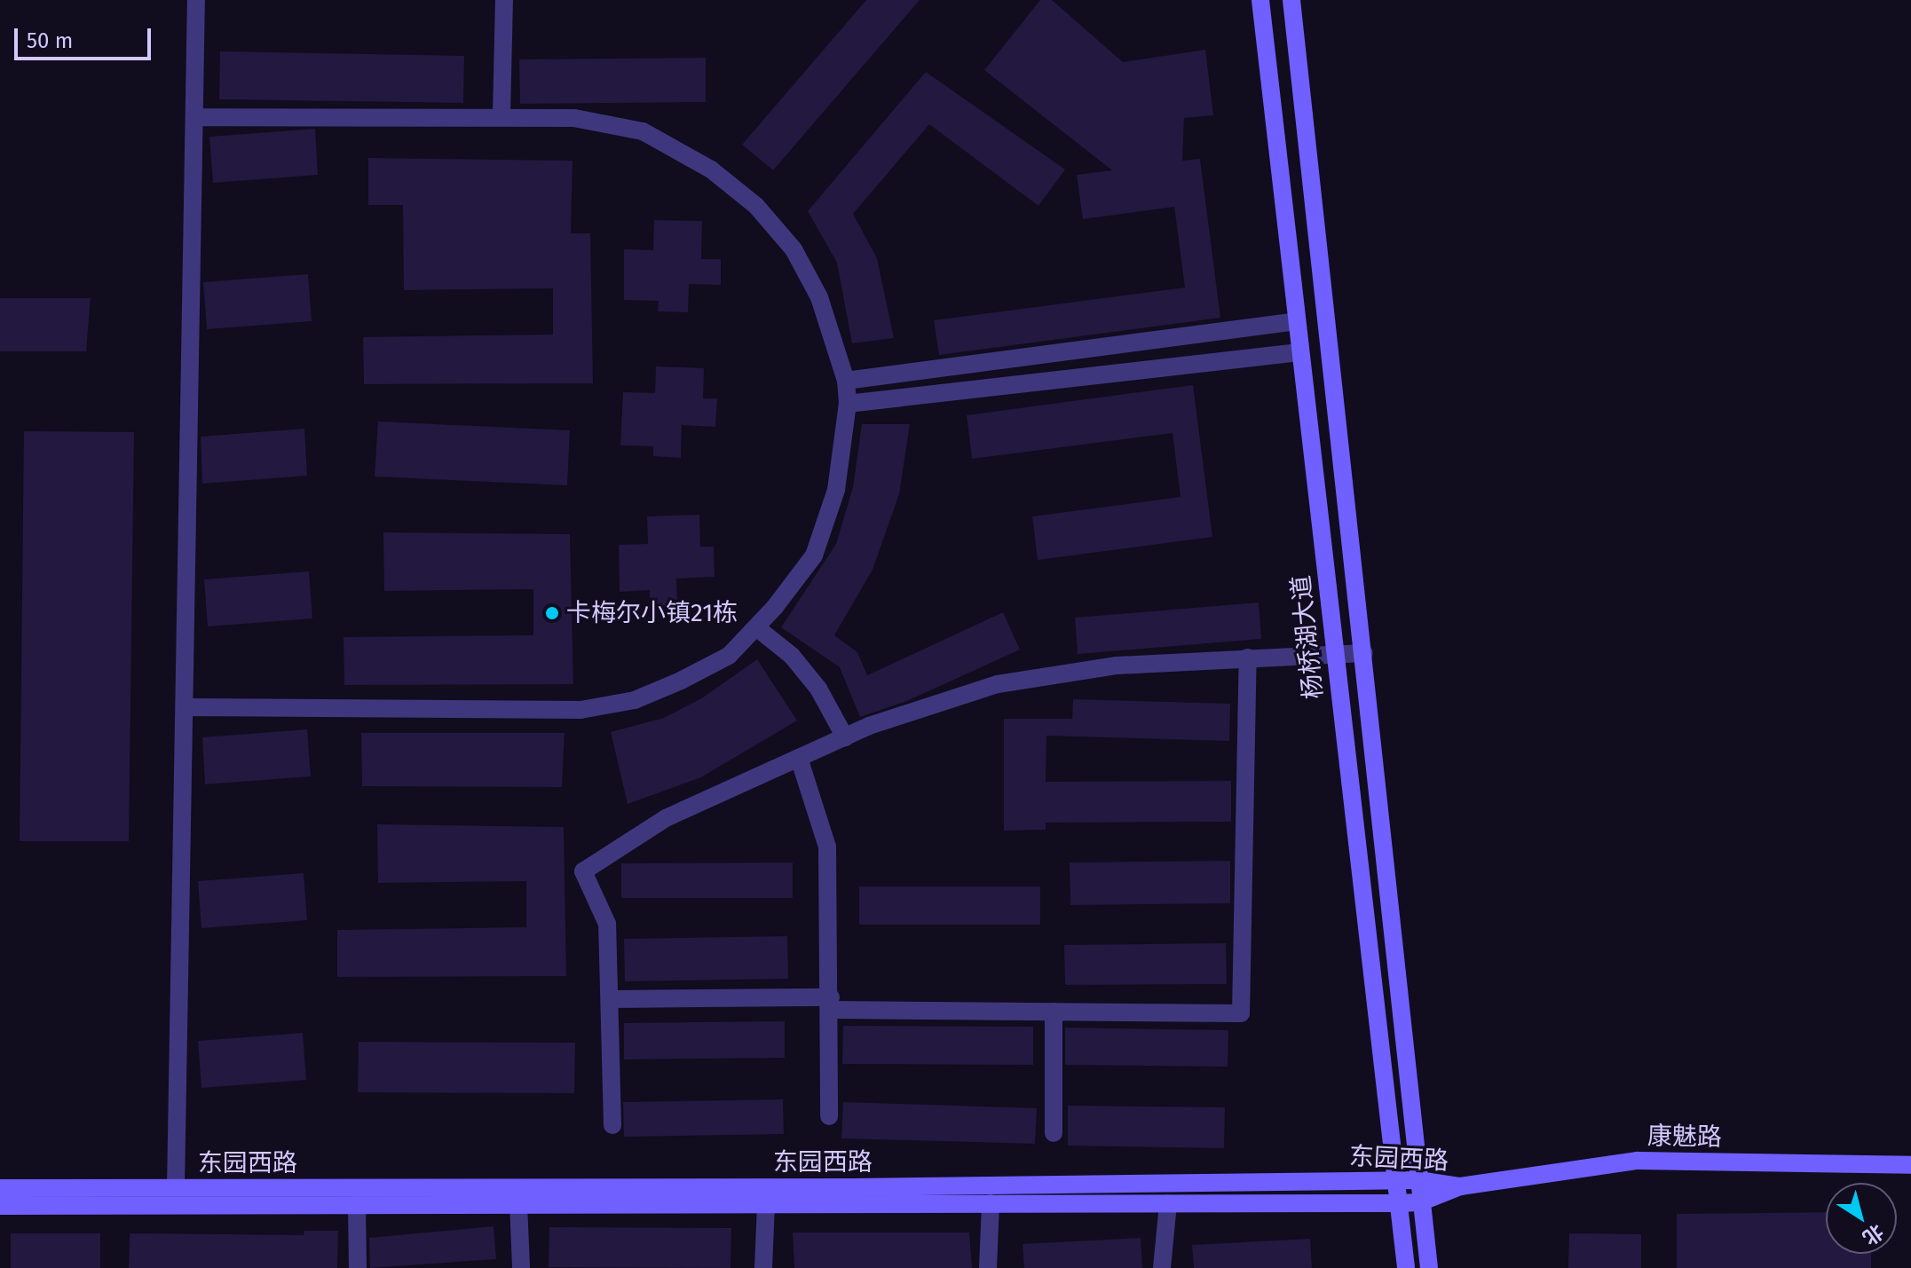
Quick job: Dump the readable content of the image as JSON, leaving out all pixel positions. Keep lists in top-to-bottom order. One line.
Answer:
{"streets":{"main road":["杨桥湖大道","康魅路","东园西路"]},"crossings":[["杨桥湖大道","东园西路"],["康魅路","东园西路"]],"places":["卡梅尔小镇21栋"],"scale_bar":"50 m","north":"bottom right"}
